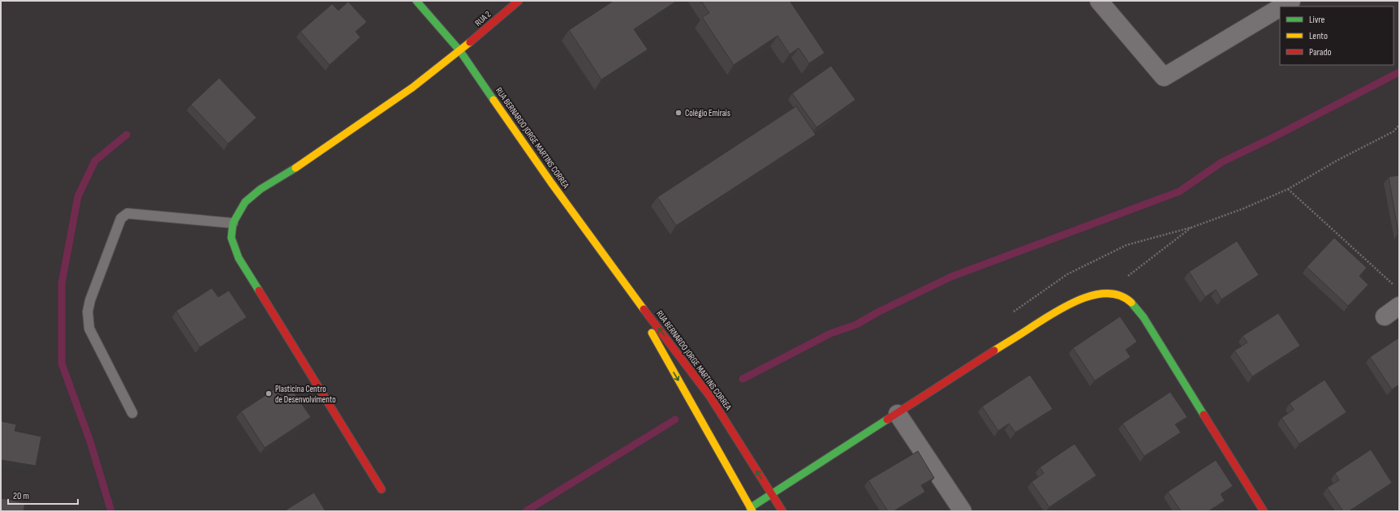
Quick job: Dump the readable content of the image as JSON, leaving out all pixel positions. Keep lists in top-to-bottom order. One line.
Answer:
{"streets":{"street":["RUA 2","RUA BERNARDO JORGE MARTINS CORREA"]},"crossings":[["RUA 2","RUA BERNARDO JORGE MARTINS CORREA"]],"places":["Colégio Emirais","Plasticina Centro de Desenvolvimento"],"legend":["Livre","Lento","Parado"],"scale_bar":"20 m"}
